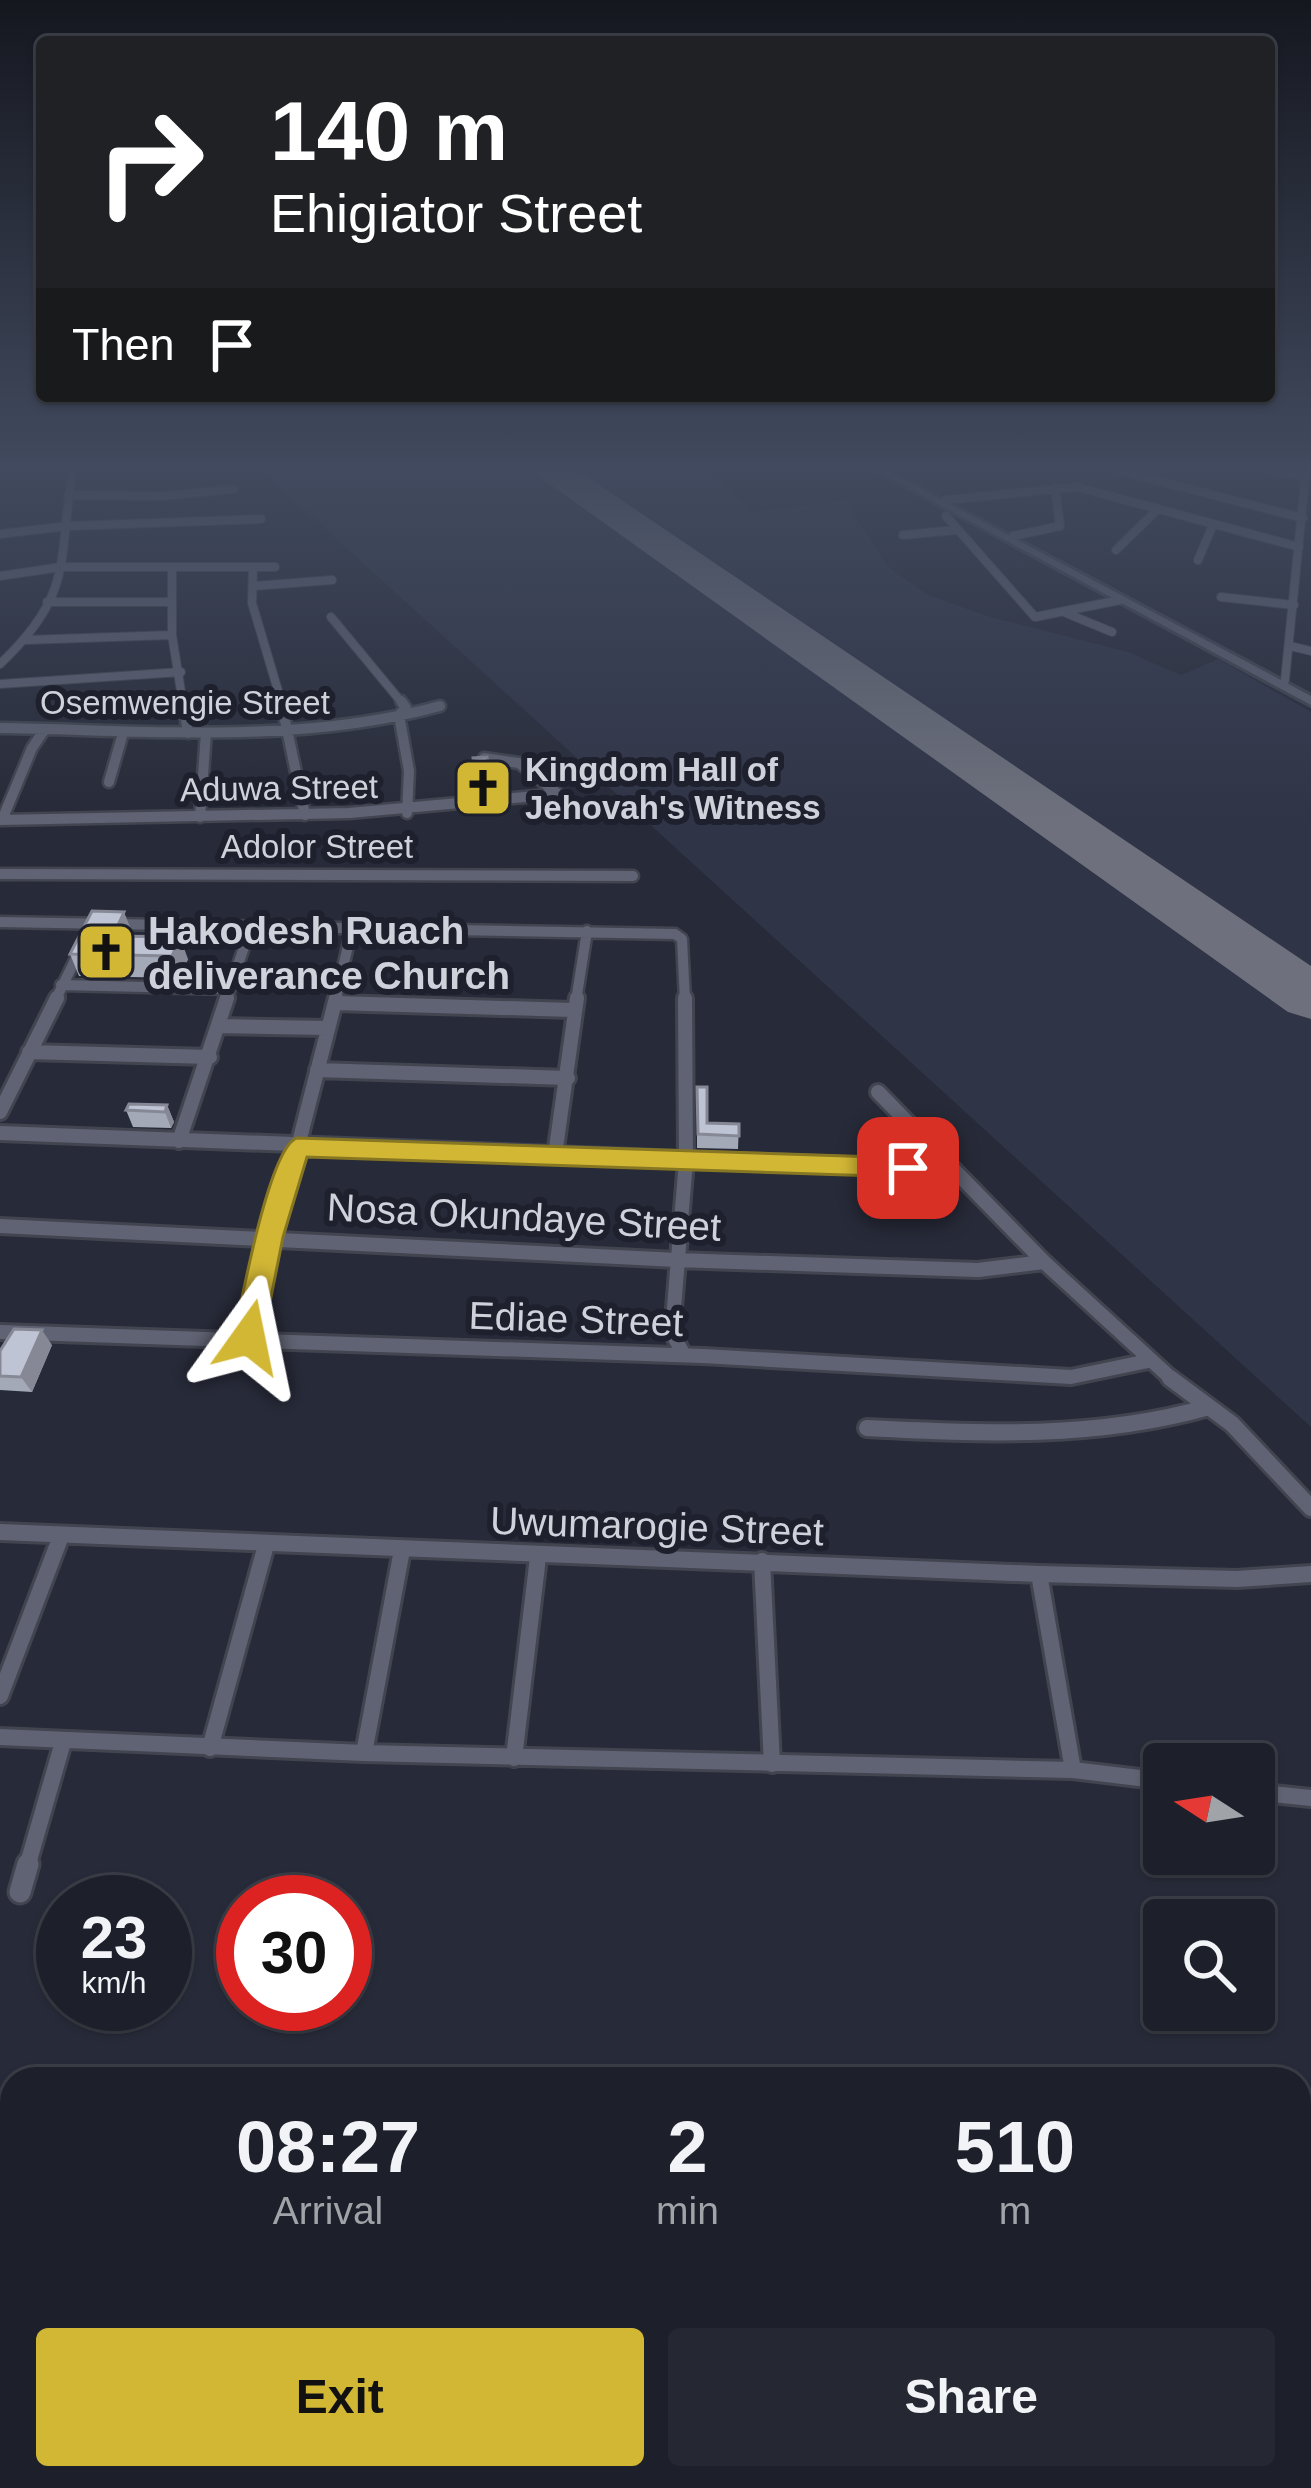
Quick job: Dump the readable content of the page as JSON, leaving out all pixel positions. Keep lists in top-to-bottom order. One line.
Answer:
{"streets":{"street":["Osemwengie Street","Aduwa Street","Adolor Street","Nosa Okundaye Street","Ediae Street","Uwumarogie Street"]},"places":{"church":["Kingdom Hall of Jehovah's Witness","Hakodesh Ruach deliverance Church"]},"north":"left","page":{"turn":["140 m","Ehigiator Street"],"then":"Then","speed":"23 km/h","limit":"30","eta":["08:27","Arrival","2","min","510","m"],"buttons":["Exit","Share"]}}
